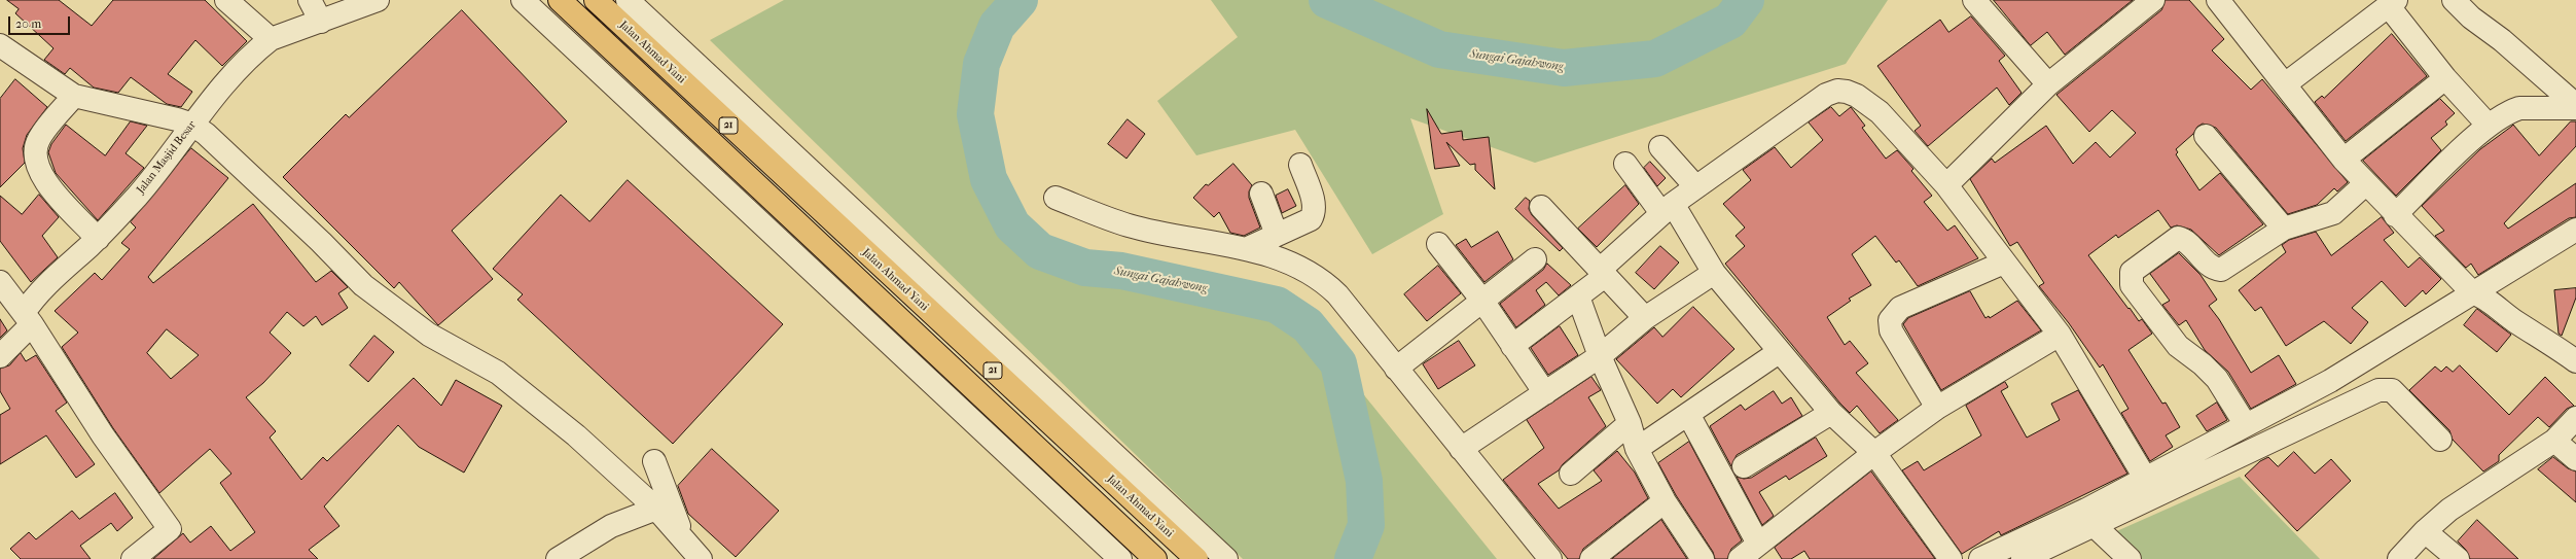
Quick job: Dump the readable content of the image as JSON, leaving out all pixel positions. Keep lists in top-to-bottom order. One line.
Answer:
{"streets":{"highway":["Jalan Ahmad Yani","21"],"street":["Jalan Masjid Besar"]},"water":["Sungai Gajahwong"],"scale_bar":"20 m"}
